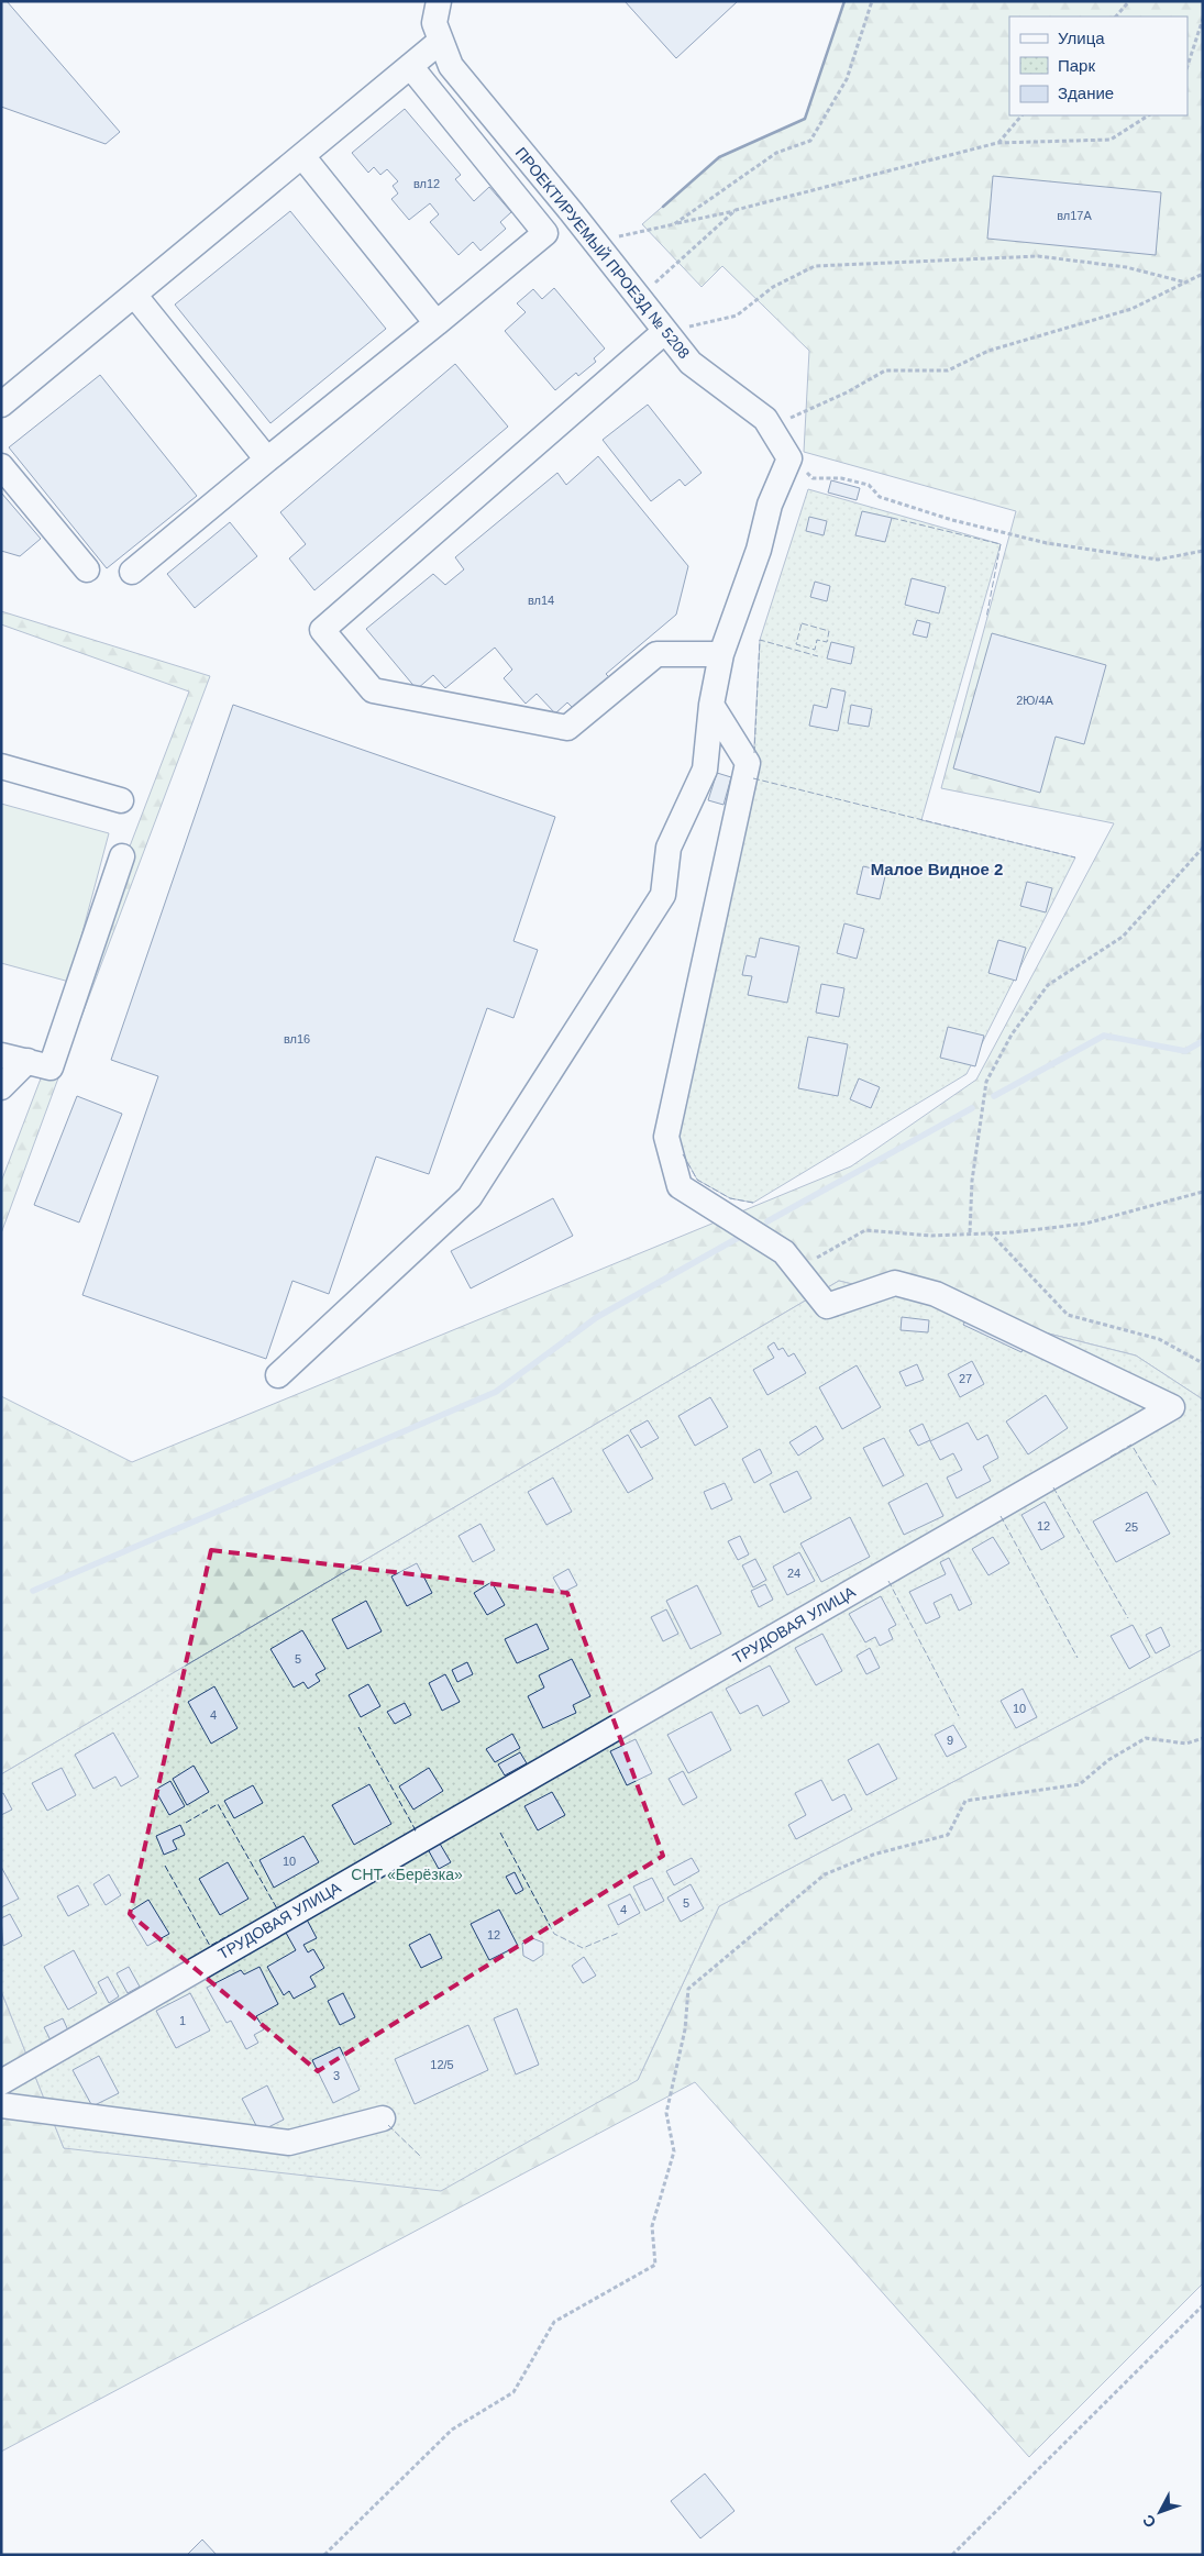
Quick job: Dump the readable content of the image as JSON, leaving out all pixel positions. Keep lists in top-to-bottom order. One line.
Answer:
{"streets":{"street":["ПРОЕКТИРУЕМЫЙ ПРОЕЗД № 5208","ТРУДОВАЯ УЛИЦА"]},"districts":["Малое Видное 2"],"parks":["СНТ «Берёзка»"],"house_numbers":["вл12","вл17А","вл14","2Ю/4А","вл16","27","12","25","24","5","10","4","9","10","5","4","12","1","12/5","3"],"legend":["Улица","Парк","Здание"],"north":"bottom left"}
